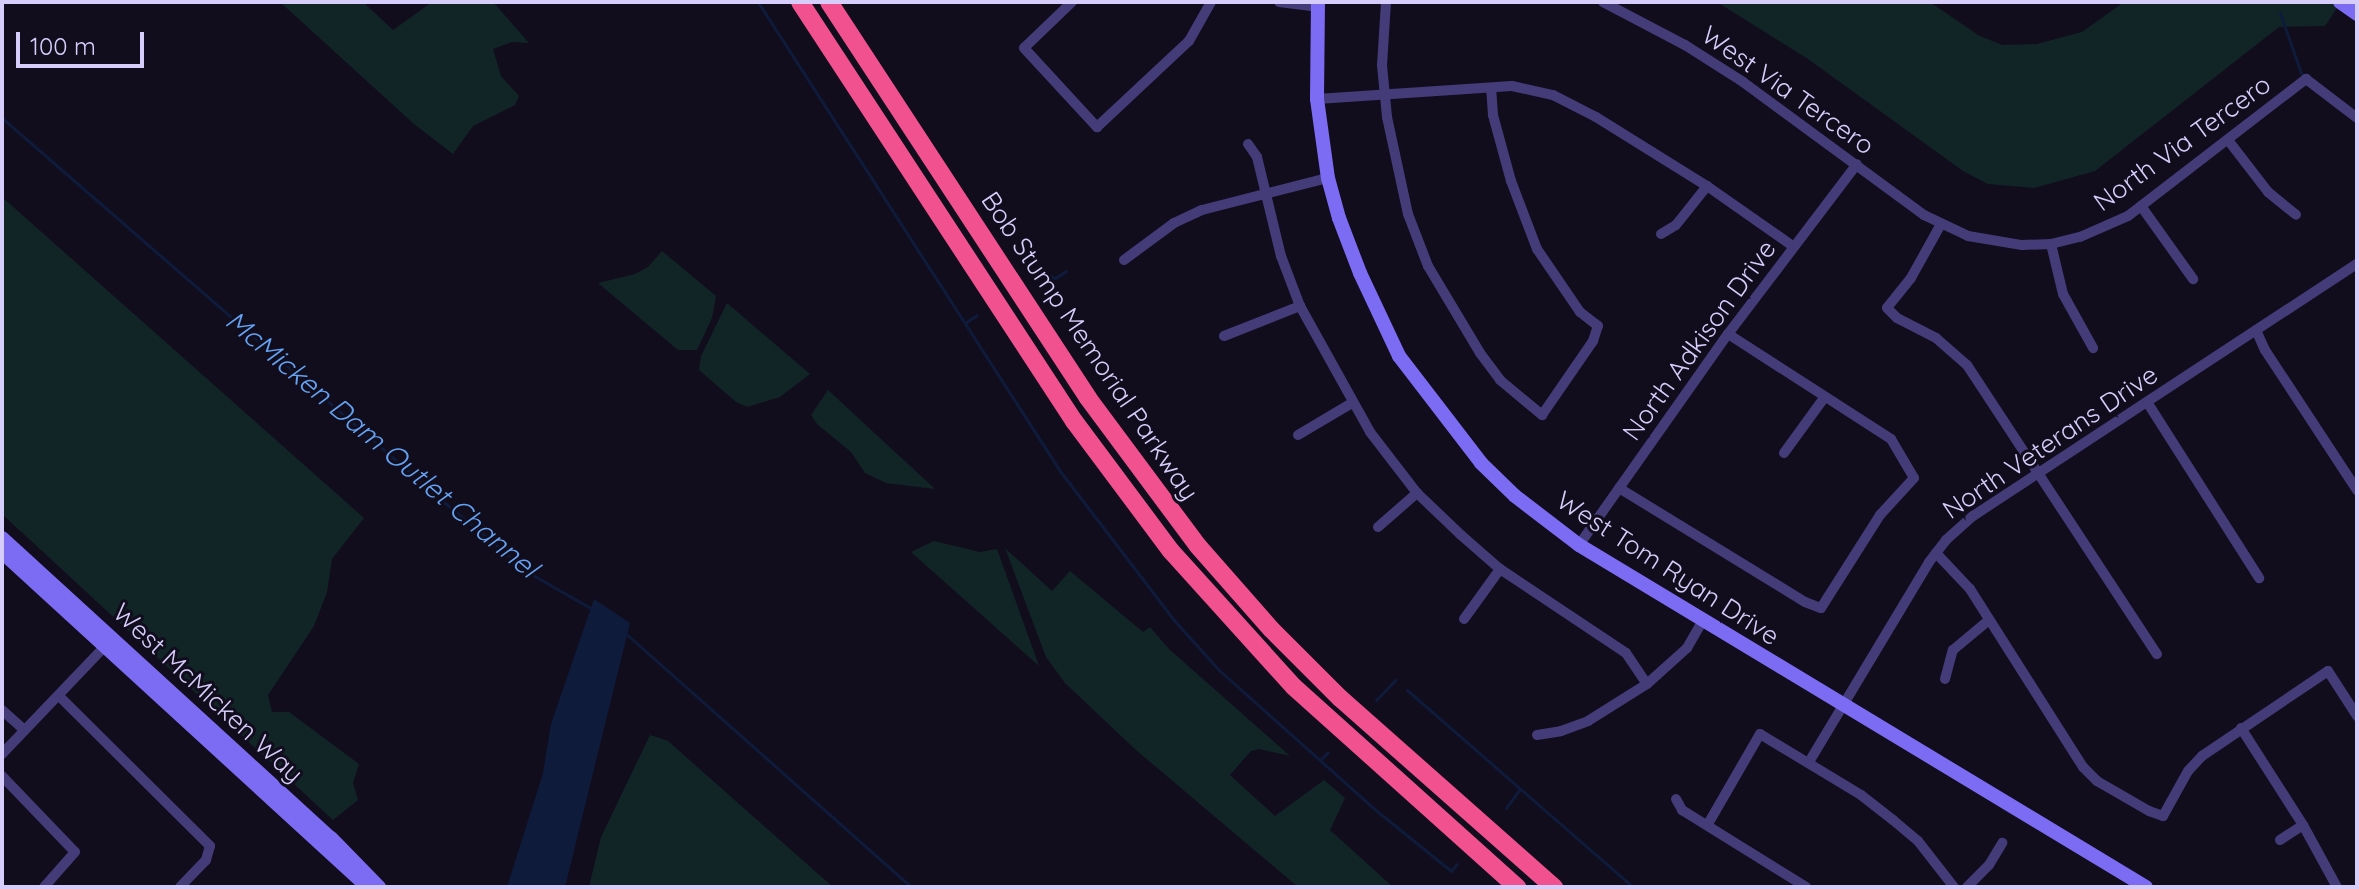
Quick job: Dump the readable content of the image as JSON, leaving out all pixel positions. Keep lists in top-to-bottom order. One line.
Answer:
{"streets":{"highway":["Bob Stump Memorial Parkway"],"street":["West Via Tercero","North Via Tercero","North Adkison Drive","North Veterans Drive","West Tom Ryan Drive","West McMicken Way"]},"crossings":[["West Via Tercero","North Via Tercero"],["West Via Tercero","North Adkison Drive"],["North Adkison Drive","West Tom Ryan Drive"],["North Veterans Drive","West Tom Ryan Drive"]],"water":["McMicken Dam Outlet Channel"],"scale_bar":"100 m"}
